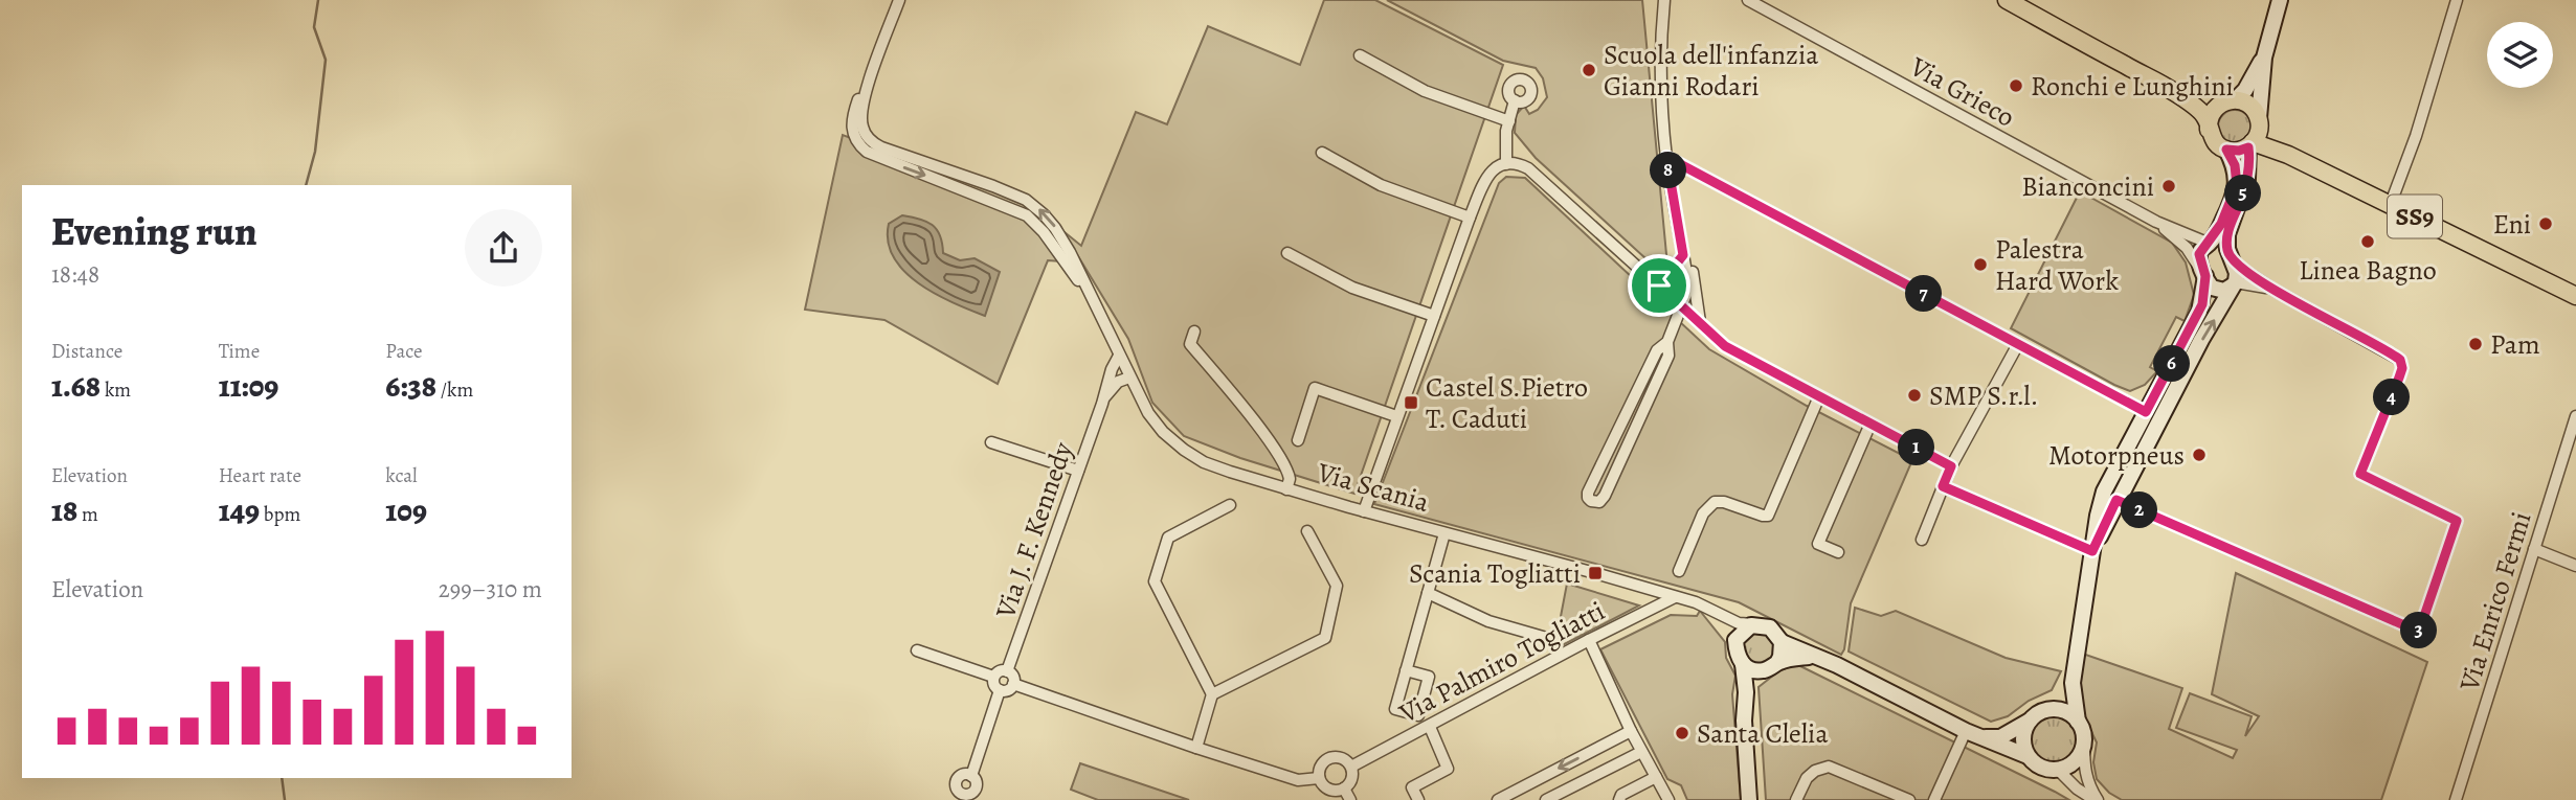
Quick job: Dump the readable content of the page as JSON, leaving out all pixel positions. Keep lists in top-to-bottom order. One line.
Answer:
{"streets":{"main road":["SS9","Via Scania"],"street":["Via Grieco","Via J. F. Kennedy","Via Enrico Fermi","Via Palmiro Togliatti"]},"crossings":[["Via Scania","Via J. F. Kennedy"],["Via Scania","Via Palmiro Togliatti"]],"places":{"other":["Scuola dell'infanzia Gianni Rodari","Ronchi e Lunghini","Bianconcini","Eni","Linea Bagno","Palestra Hard Work","Pam","SMP S.r.l.","Motorpneus","Santa Clelia"],"transit":["Castel S.Pietro T. Caduti","Scania Togliatti"]},"page":{"pins":["8","5","7","6","4","1","2","3"],"heading":["Evening run","18:48"],"stats":[["Distance","1.68 km"],["Time","11:09"],["Pace","6:38 /km"],["Elevation","18 m"],["Heart rate","149 bpm"],["kcal","109"]],"chart":["Elevation","299–310 m"]}}
